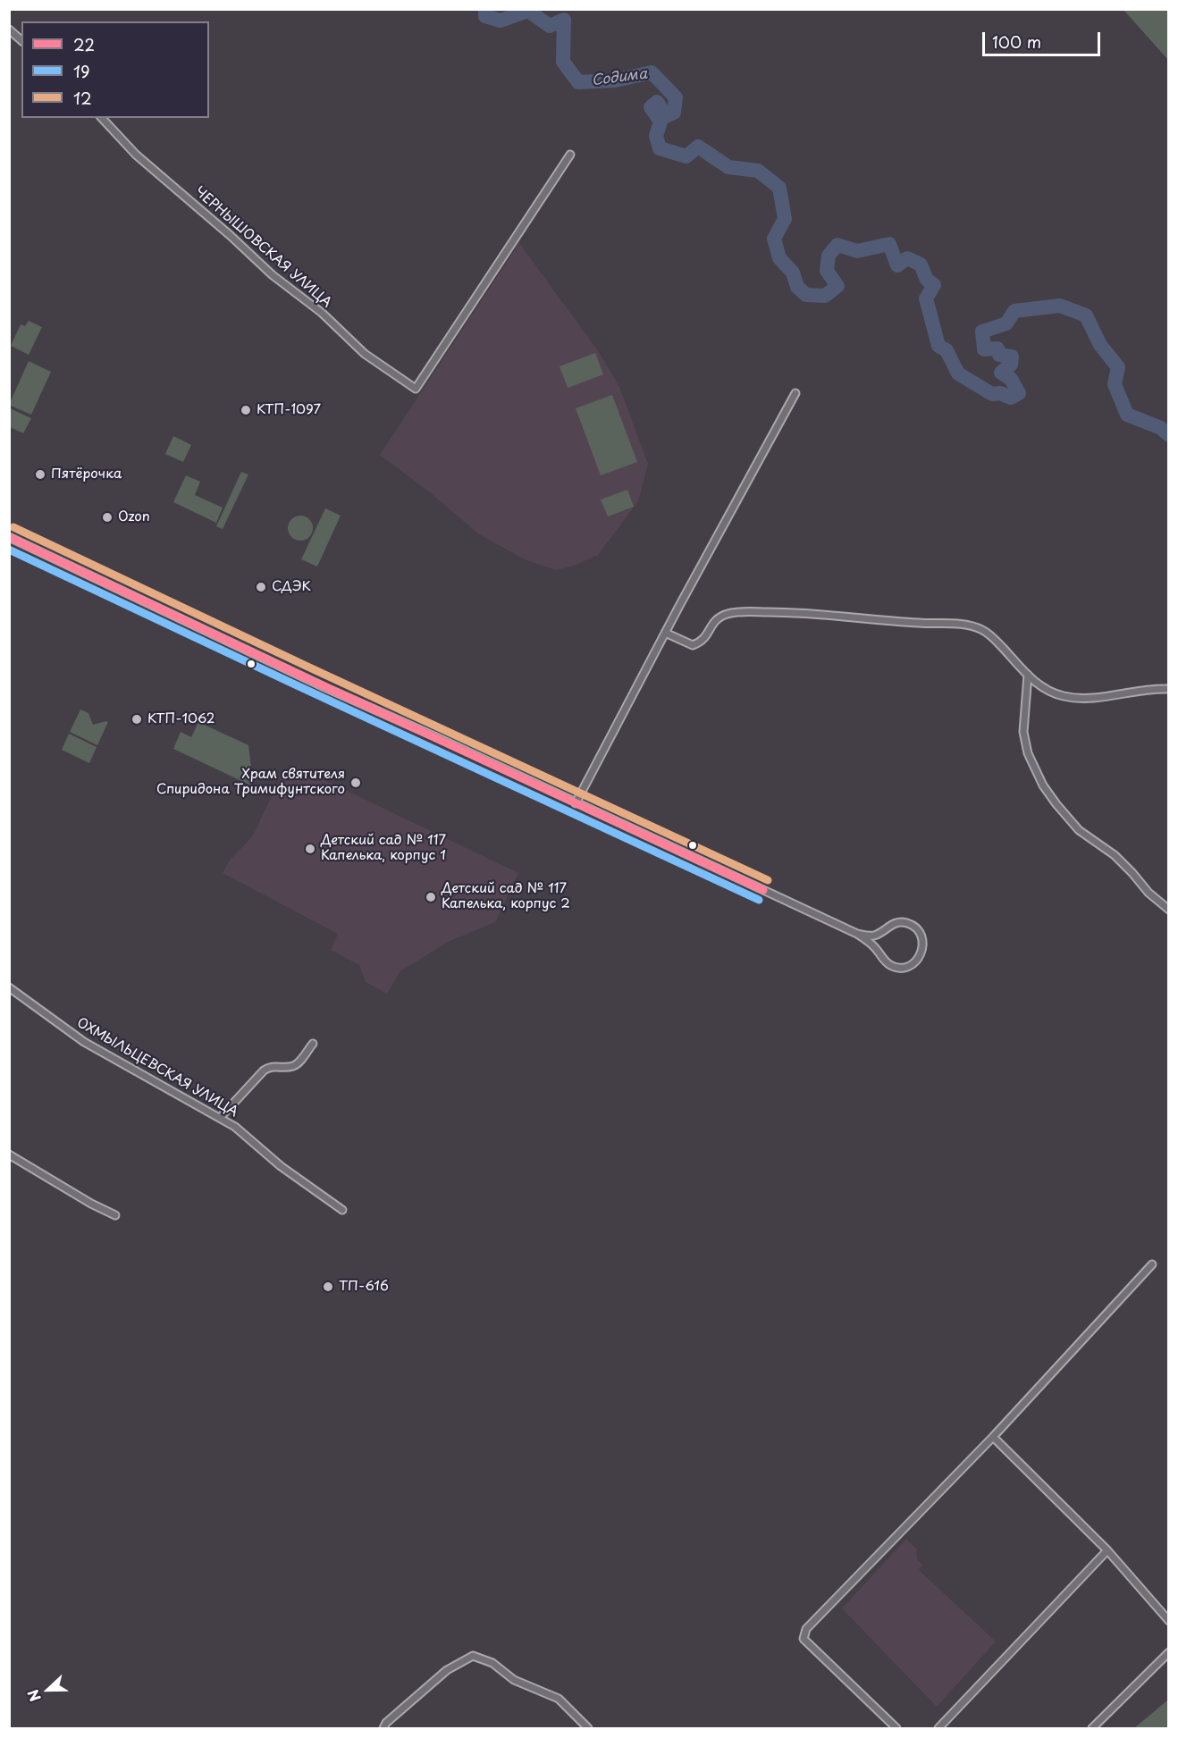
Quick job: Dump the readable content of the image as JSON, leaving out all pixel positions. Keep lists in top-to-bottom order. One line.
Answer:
{"streets":{"street":["ЧЕРНЫШОВСКАЯ УЛИЦА","ОХМЫЛЬЦЕВСКАЯ УЛИЦА"]},"water":["Содима"],"places":["КТП-1097","Пятёрочка","Ozon","СДЭК","КТП-1062","Храм святителя Спиридона Тримифунтского","Детский сад № 117 Капелька, корпус 1","Детский сад № 117 Капелька, корпус 2","ТП-616"],"lines":["transit line 12","transit line 22","transit line 19"],"legend":["22","19","12"],"scale_bar":"100 m","north":"left"}
